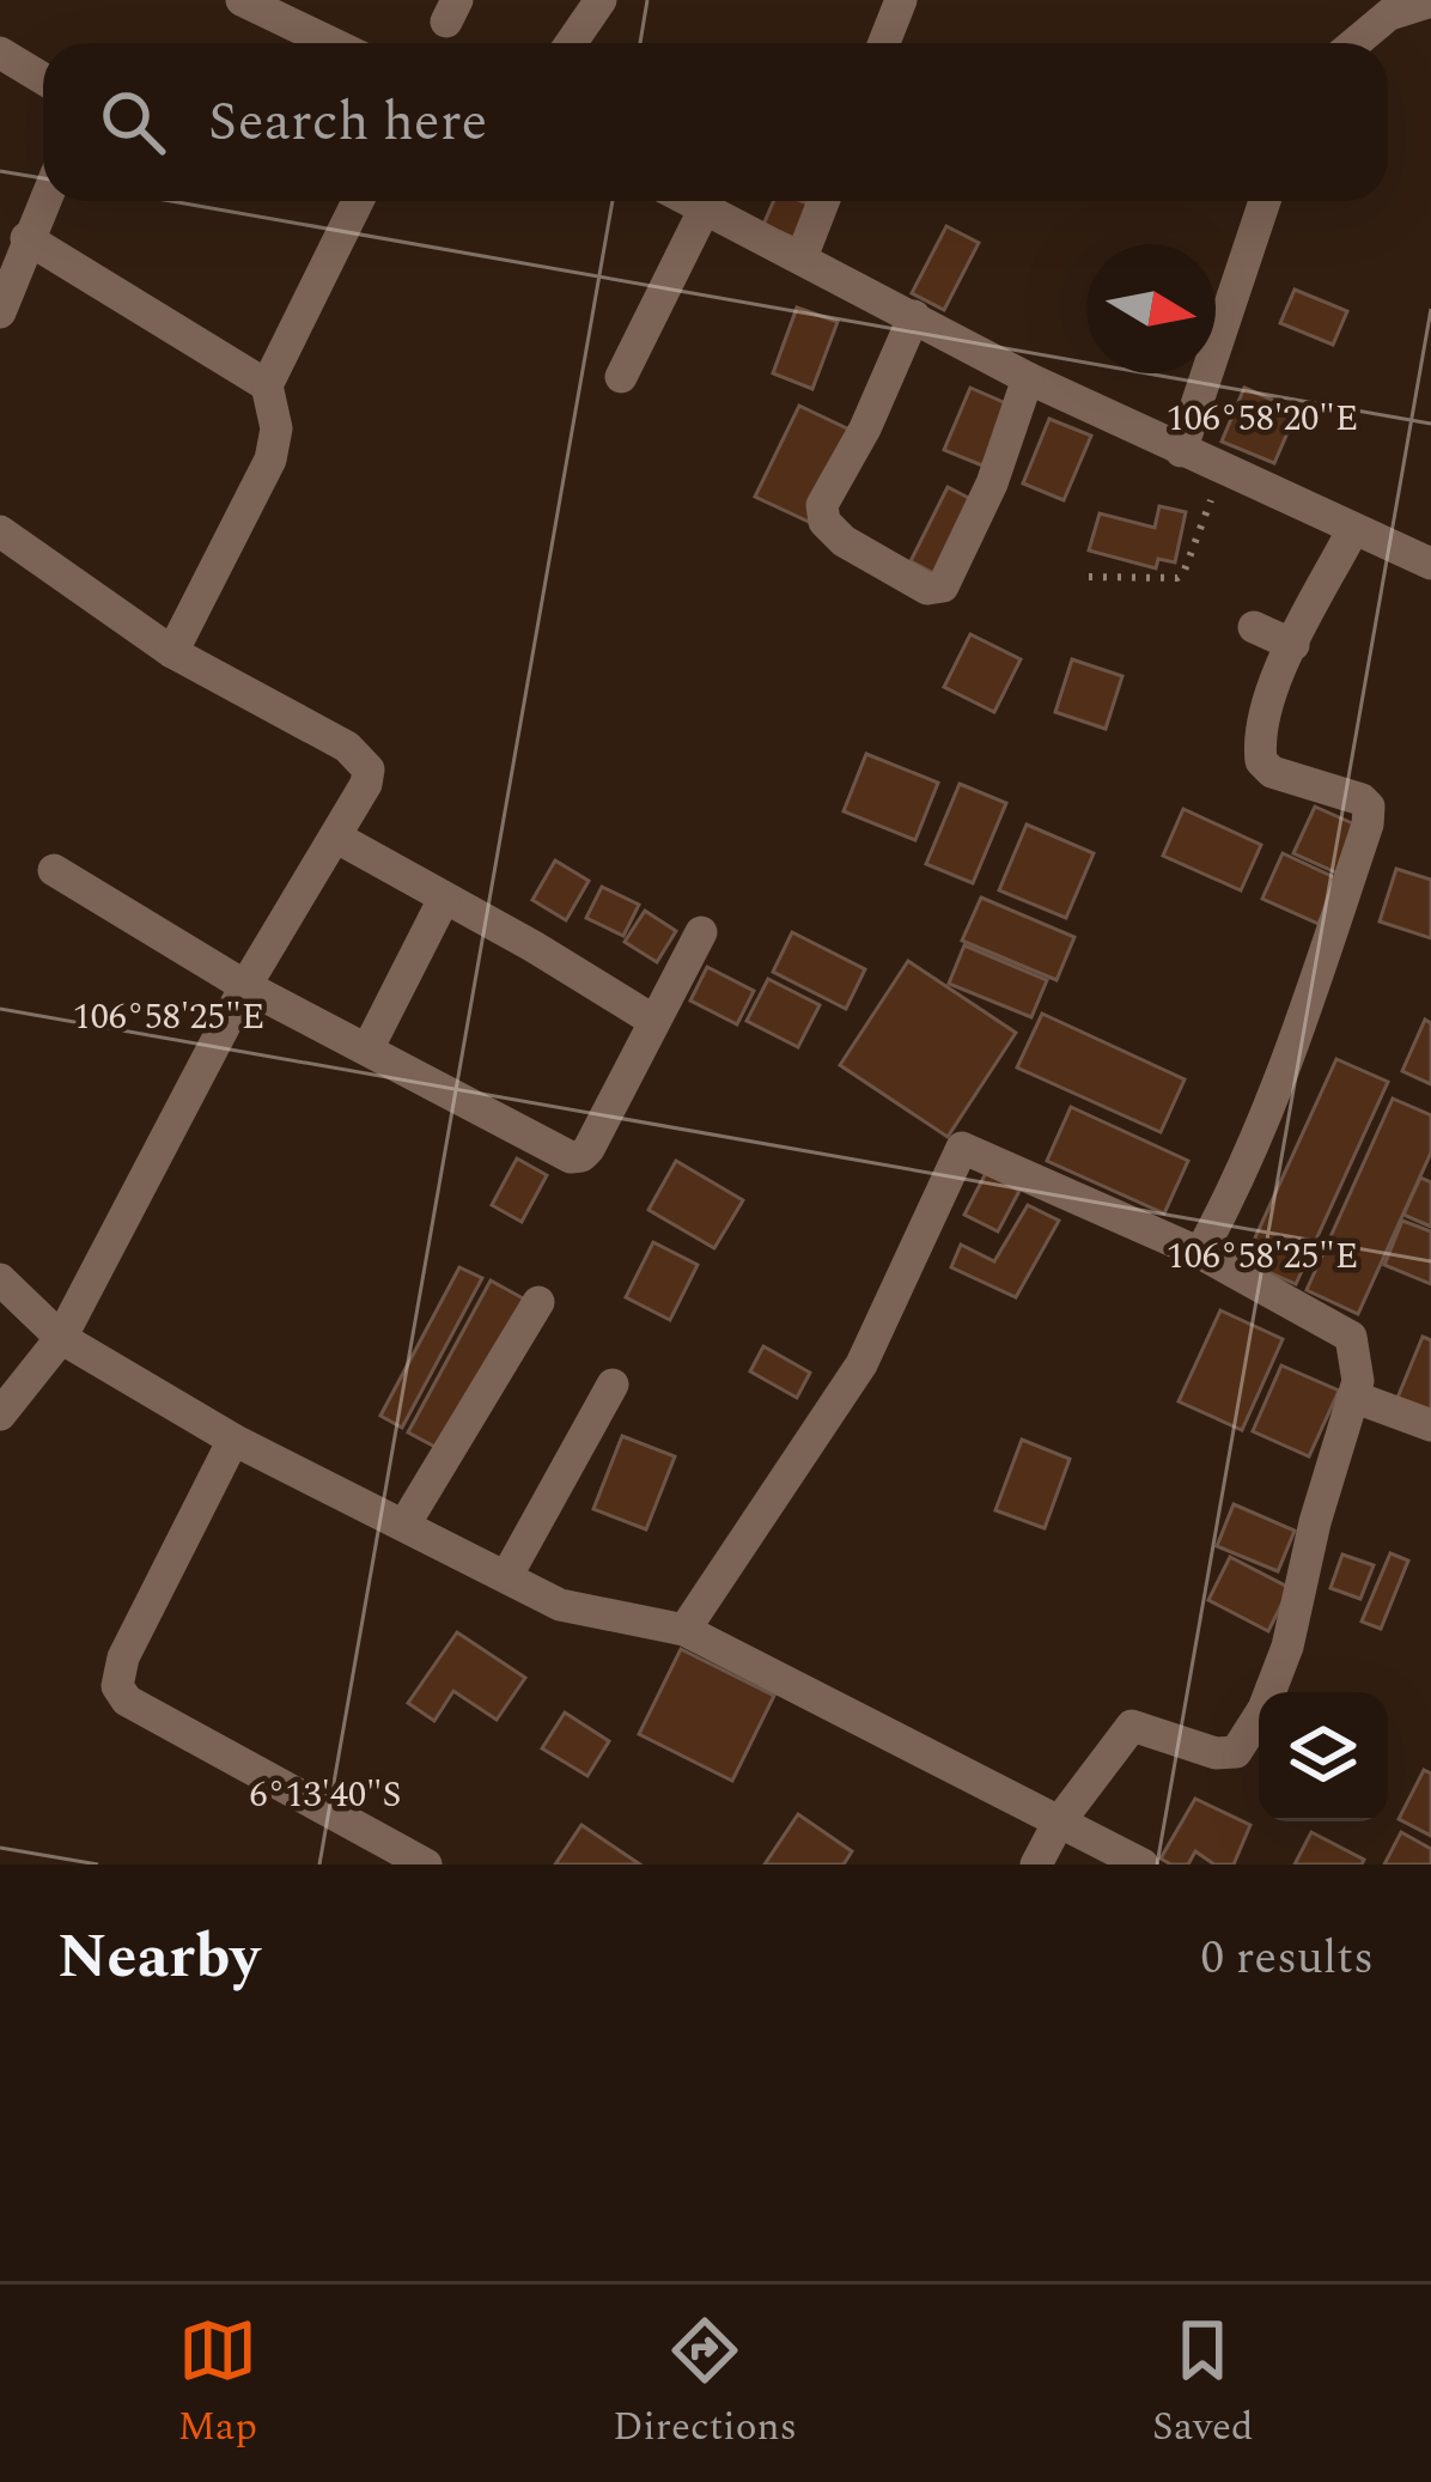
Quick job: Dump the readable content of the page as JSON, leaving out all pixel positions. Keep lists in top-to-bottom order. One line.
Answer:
{"north":"right","page":{"search":"Search here","heading":["Nearby","0 results"],"nav":["Map","Directions","Saved"]},"coordinates":["106°58'20\"E","106°58'25\"E","6°13'40\"S"]}
